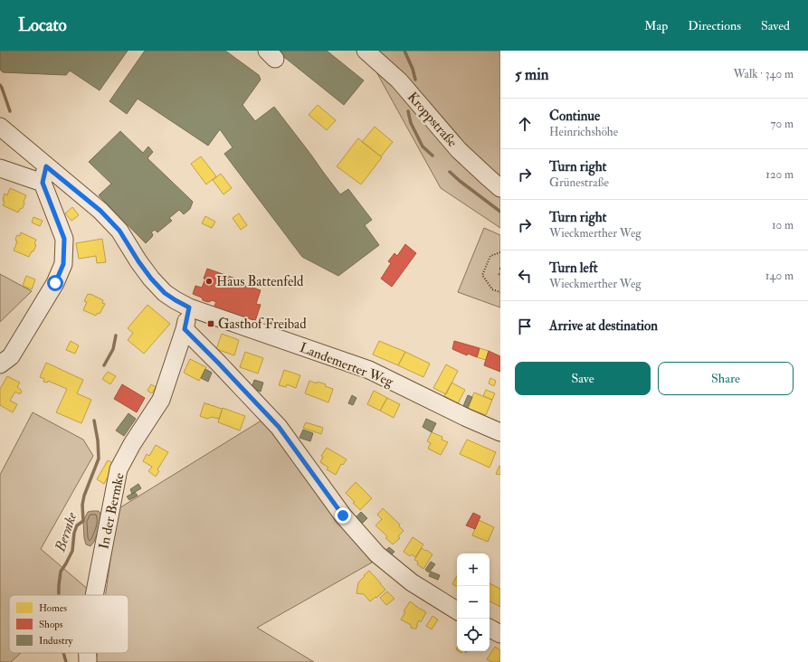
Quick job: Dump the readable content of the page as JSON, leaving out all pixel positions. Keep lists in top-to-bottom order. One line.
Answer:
{"streets":{"street":["Kroppstraße","Landemerter Weg","In der Bermke"]},"crossings":[["Landemerter Weg","In der Bermke"]],"water":["Bermke"],"places":{"other":["Haus Battenfeld"],"transit":["Gasthof Freibad"]},"legend":["Homes","Shops","Industry"],"page":{"header":"Locato","nav":["Map","Directions","Saved"],"heading":["5 min","Walk · 340 m"],"list":[["Continue","Heinrichshöhe","70 m"],["Turn right","Grünestraße","120 m"],["Turn right","Wieckmerther Weg","10 m"],["Turn left","Wieckmerther Weg","140 m"],"Arrive at destination"],"buttons":["Save","Share"],"map_buttons":["+","−"]}}
